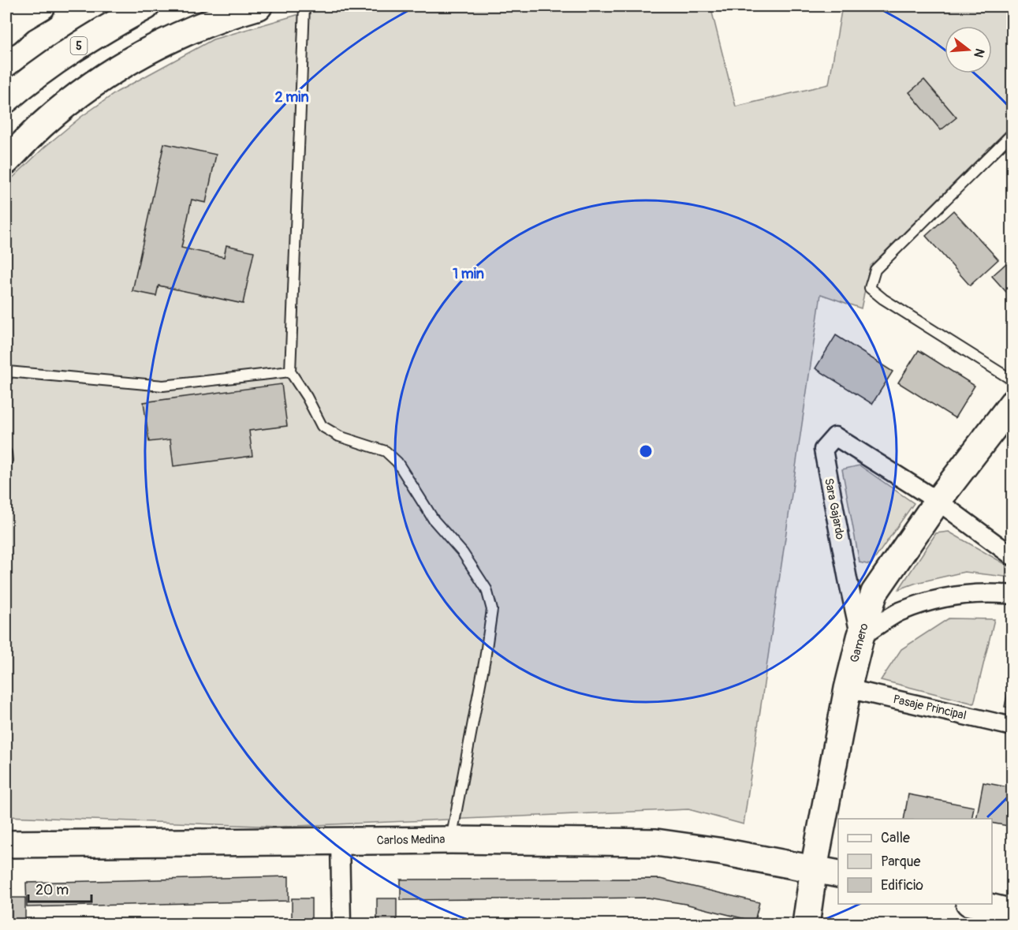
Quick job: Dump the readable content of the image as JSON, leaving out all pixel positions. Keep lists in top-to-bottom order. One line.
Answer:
{"streets":{"main road":["5","Gamero","Carlos Medina"],"street":["Sara Gajardo","Pasaje Principal"]},"crossings":[["Sara Gajardo","Gamero"],["Gamero","Pasaje Principal"],["Gamero","Carlos Medina"]],"legend":["Calle","Parque","Edificio"],"scale_bar":"20 m","north":"right","rings":["2 min","1 min"]}
